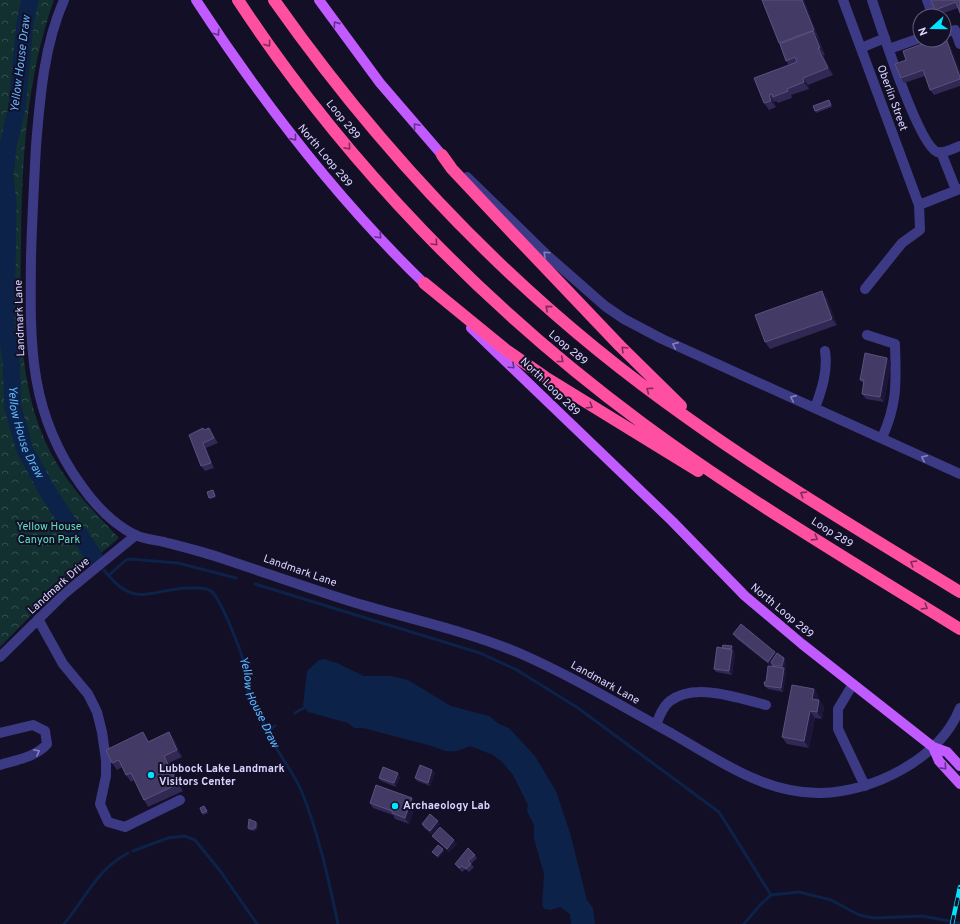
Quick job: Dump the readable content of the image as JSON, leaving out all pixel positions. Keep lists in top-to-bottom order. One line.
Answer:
{"streets":{"highway":["Loop 289"],"main road":["North Loop 289"],"street":["Oberlin Street","Landmark Lane","Landmark Drive"]},"crossings":[["North Loop 289","Landmark Lane"],["Landmark Lane","Landmark Drive"]],"one_way":["North Loop 289"],"water":["Yellow House Draw"],"parks":["Yellow House Canyon Park"],"places":["Lubbock Lake Landmark Visitors Center","Archaeology Lab"],"north":"left"}
